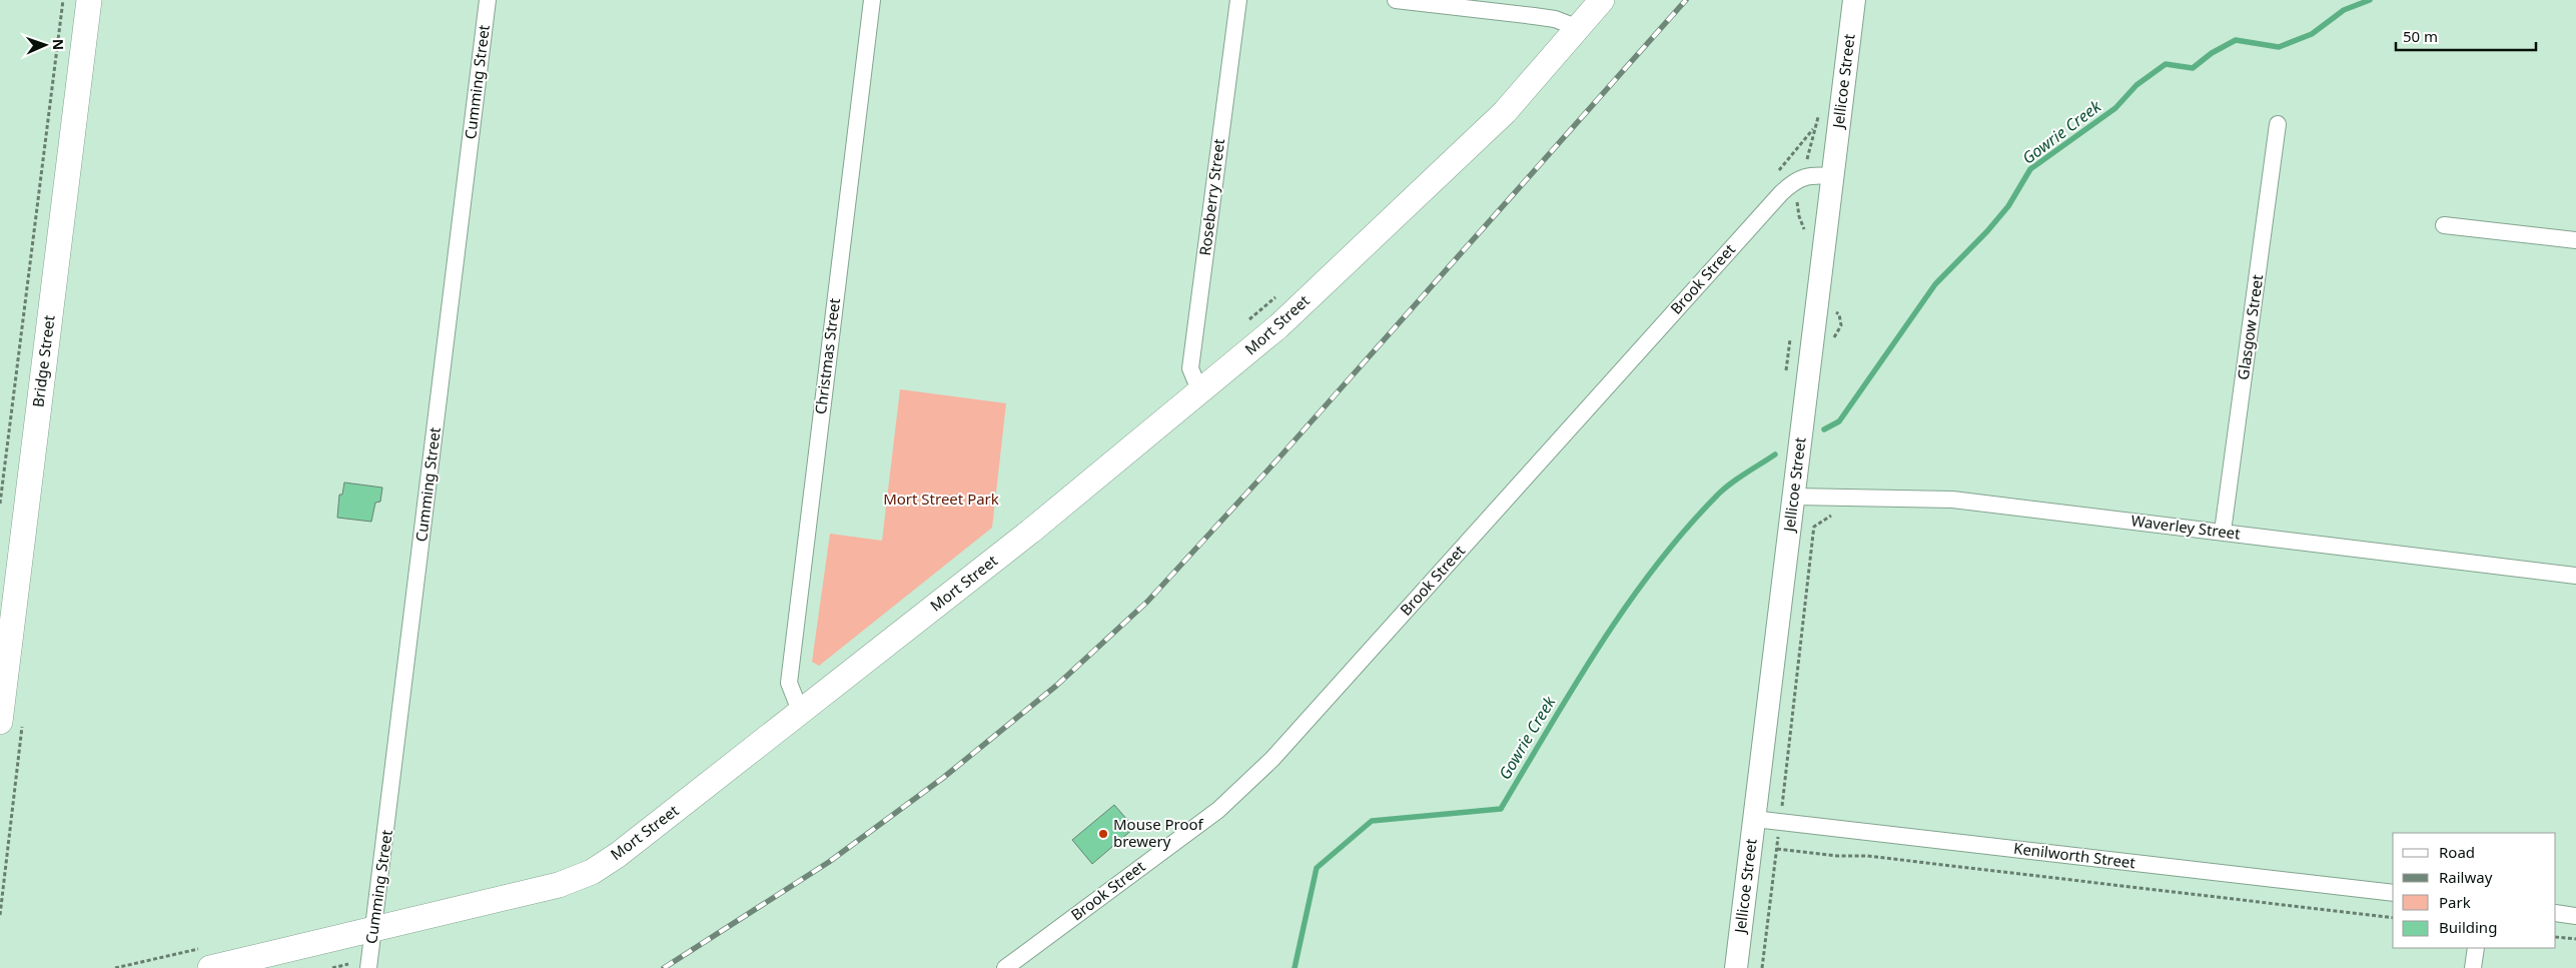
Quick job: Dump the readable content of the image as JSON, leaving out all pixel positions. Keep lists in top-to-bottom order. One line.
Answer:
{"streets":{"main road":["Jellicoe Street","Mort Street","Bridge Street"],"street":["Cumming Street","Roseberry Street","Brook Street","Glasgow Street","Christmas Street","Waverley Street","Kenilworth Street"]},"crossings":[["Jellicoe Street","Brook Street"],["Jellicoe Street","Waverley Street"],["Jellicoe Street","Kenilworth Street"],["Cumming Street","Mort Street"],["Roseberry Street","Mort Street"],["Mort Street","Christmas Street"],["Glasgow Street","Waverley Street"]],"water":["Gowrie Creek"],"parks":["Mort Street Park"],"places":["Mouse Proof brewery"],"legend":["Road","Railway","Park","Building"],"scale_bar":"50 m","north":"right"}
